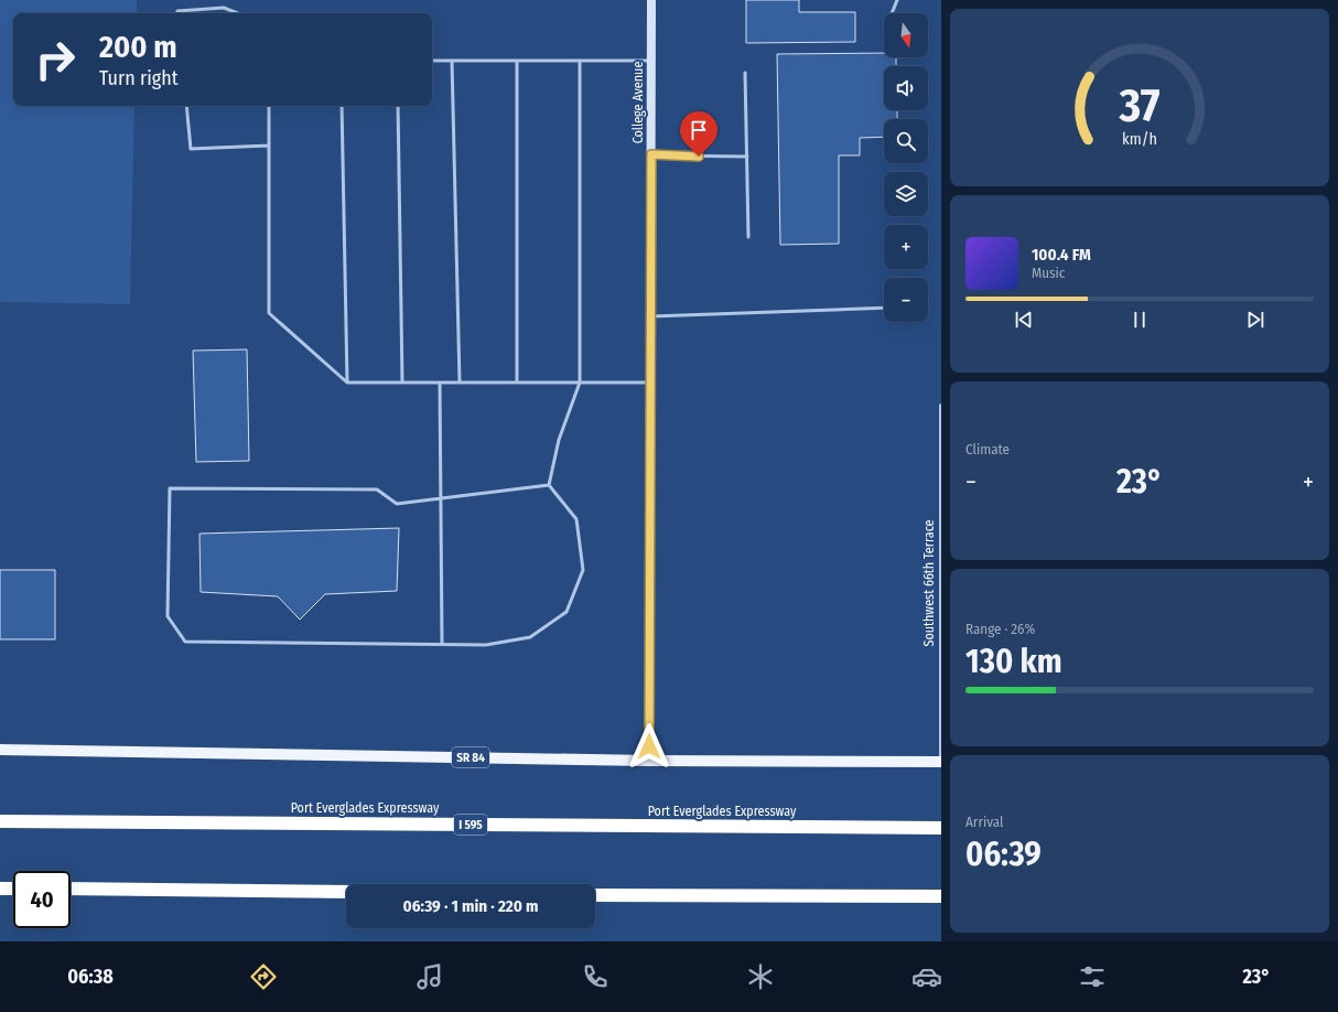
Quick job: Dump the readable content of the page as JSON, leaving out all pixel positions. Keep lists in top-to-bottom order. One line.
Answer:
{"streets":{"highway":["Port Everglades Expressway","I 595"],"main road":["SR 84"],"street":["College Avenue","Southwest 66th Terrace"]},"crossings":[["College Avenue","SR 84"],["Southwest 66th Terrace","SR 84"]],"north":"bottom","page":{"map_buttons":["+","−"],"turn":["200 m","Turn right"],"song":["100.4 FM","Music"],"tile":["Climate",["Range · 26%","130 km"],["Arrival","06:39"]],"heat":["−","23°","+"],"limit":"40","trip":"06:39 · 1 min · 220 m","tabs":["06:38","23°"],"gauge":["37","km/h"]}}
